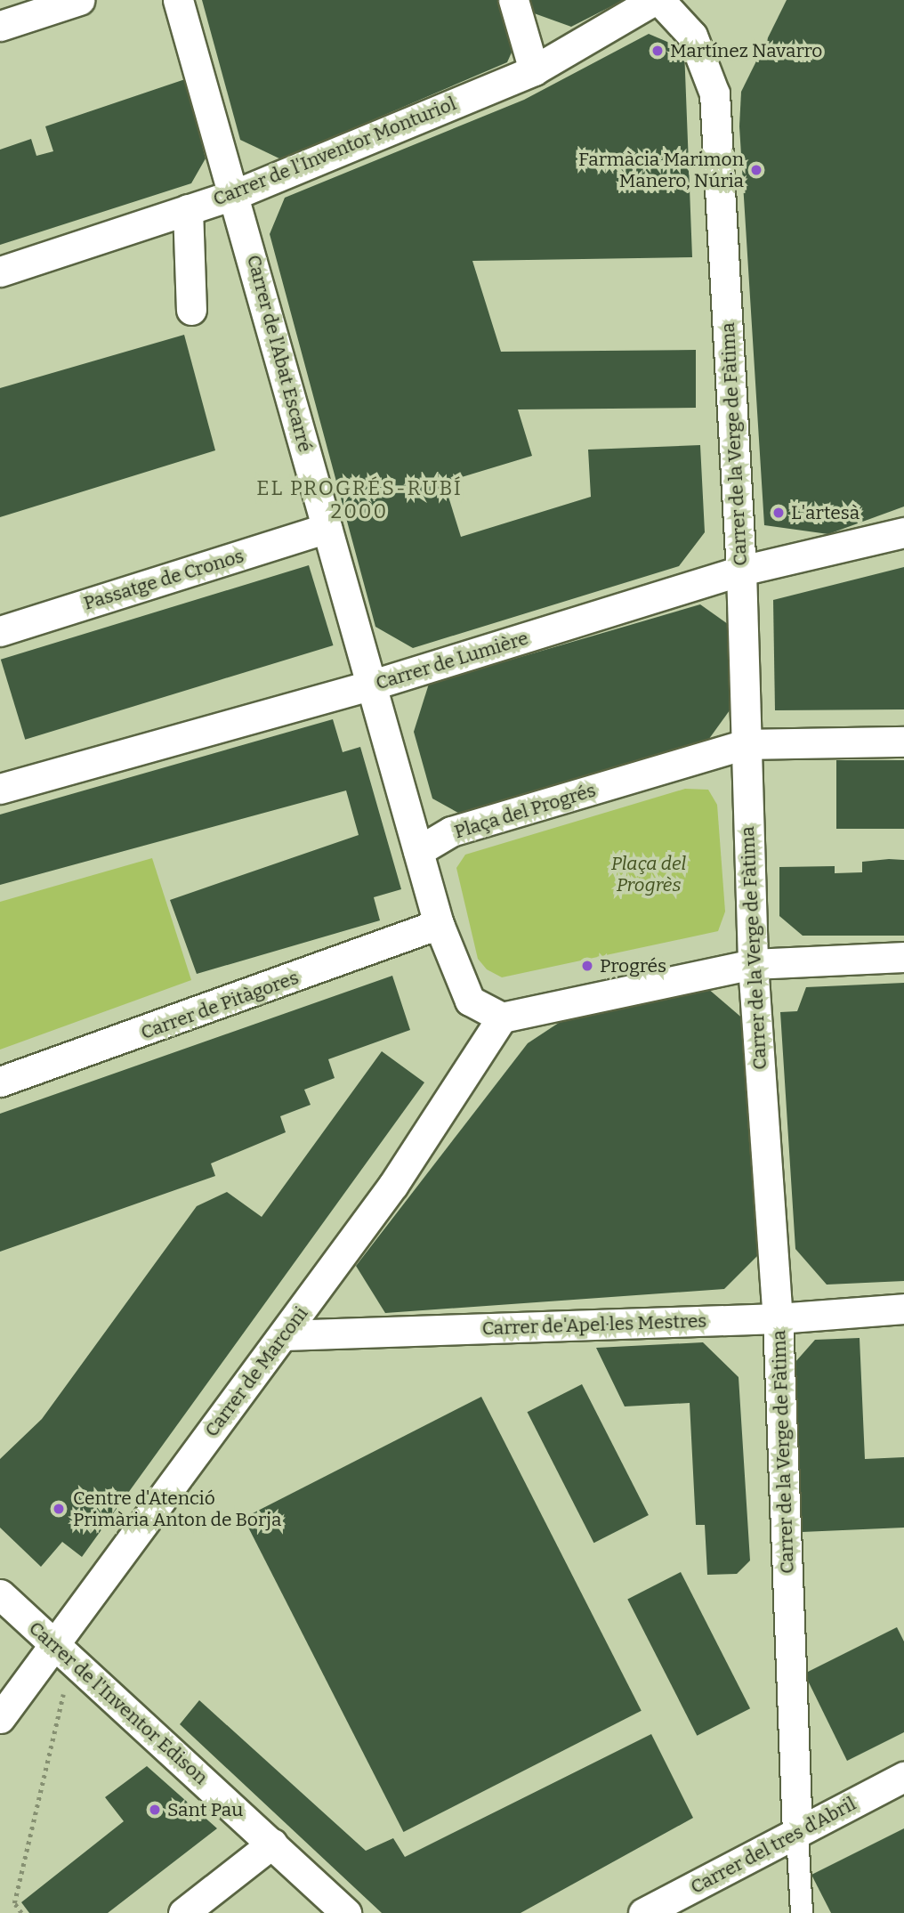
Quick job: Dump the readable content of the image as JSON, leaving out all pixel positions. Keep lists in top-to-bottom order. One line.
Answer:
{"streets":{"street":["Carrer de l'Inventor Monturiol","Carrer de l'Abat Escarré","Carrer de la Verge de Fàtima","Passatge de Cronos","Carrer de Lumière","Plaça del Progrés","Carrer de Pitàgores","Carrer de'Apel·les Mestres","Carrer de Marconi","Carrer de l'Inventor Edison","Carrer del tres d'Abril"]},"crossings":[["Carrer de l'Inventor Monturiol","Carrer de l'Abat Escarré"],["Carrer de l'Abat Escarré","Passatge de Cronos"],["Carrer de l'Abat Escarré","Carrer de Lumière"],["Carrer de l'Abat Escarré","Plaça del Progrés"],["Carrer de la Verge de Fàtima","Carrer de Lumière"],["Carrer de la Verge de Fàtima","Plaça del Progrés"],["Carrer de la Verge de Fàtima","Carrer de'Apel·les Mestres"],["Carrer de la Verge de Fàtima","Carrer del tres d'Abril"],["Carrer de'Apel·les Mestres","Carrer de Marconi"],["Carrer de Marconi","Carrer de l'Inventor Edison"]],"districts":["EL PROGRÉS-RUBÍ 2000"],"parks":["Plaça del Progrès"],"places":["Martínez Navarro","Farmàcia Marimon Manero, Núria","L'artesà","Progrés","Centre d'Atenció Primària Anton de Borja","Sant Pau"]}
